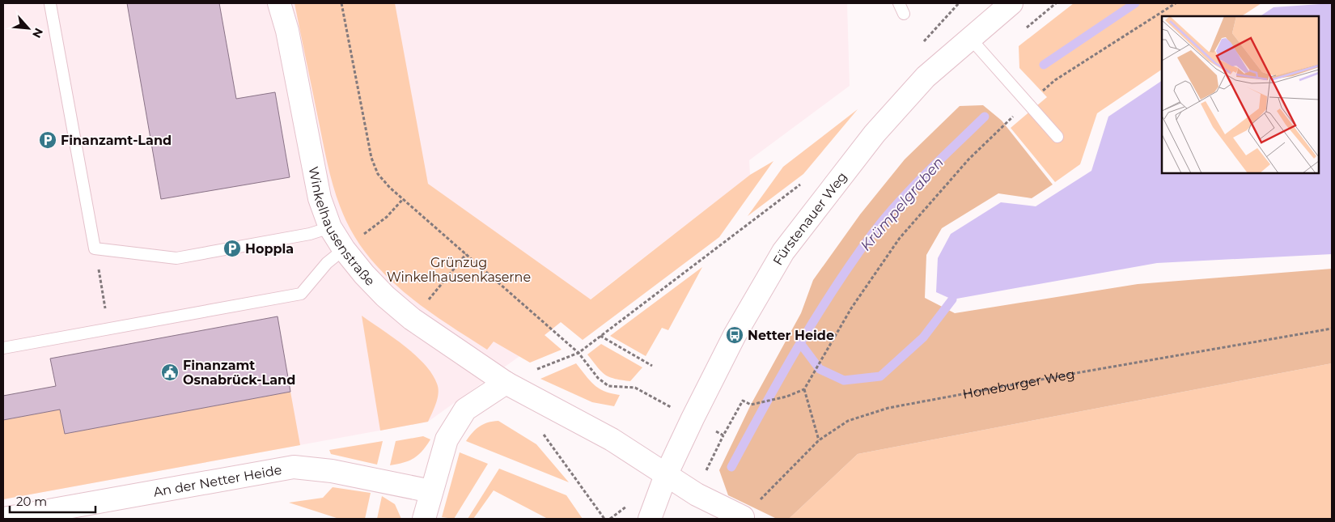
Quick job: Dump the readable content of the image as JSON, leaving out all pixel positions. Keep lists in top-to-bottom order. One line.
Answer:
{"streets":{"street":["Fürstenauer Weg","Winkelhausenstraße","An der Netter Heide"],"path":["Honeburger Weg"]},"water":["Krümpelgraben"],"parks":["Grünzug Winkelhausenkaserne"],"places":{"parking":["Finanzamt-Land","Hoppla"],"bus stop":["Netter Heide"],"public building":["Finanzamt Osnabrück-Land"]},"scale_bar":"20 m","north":"bottom right"}
